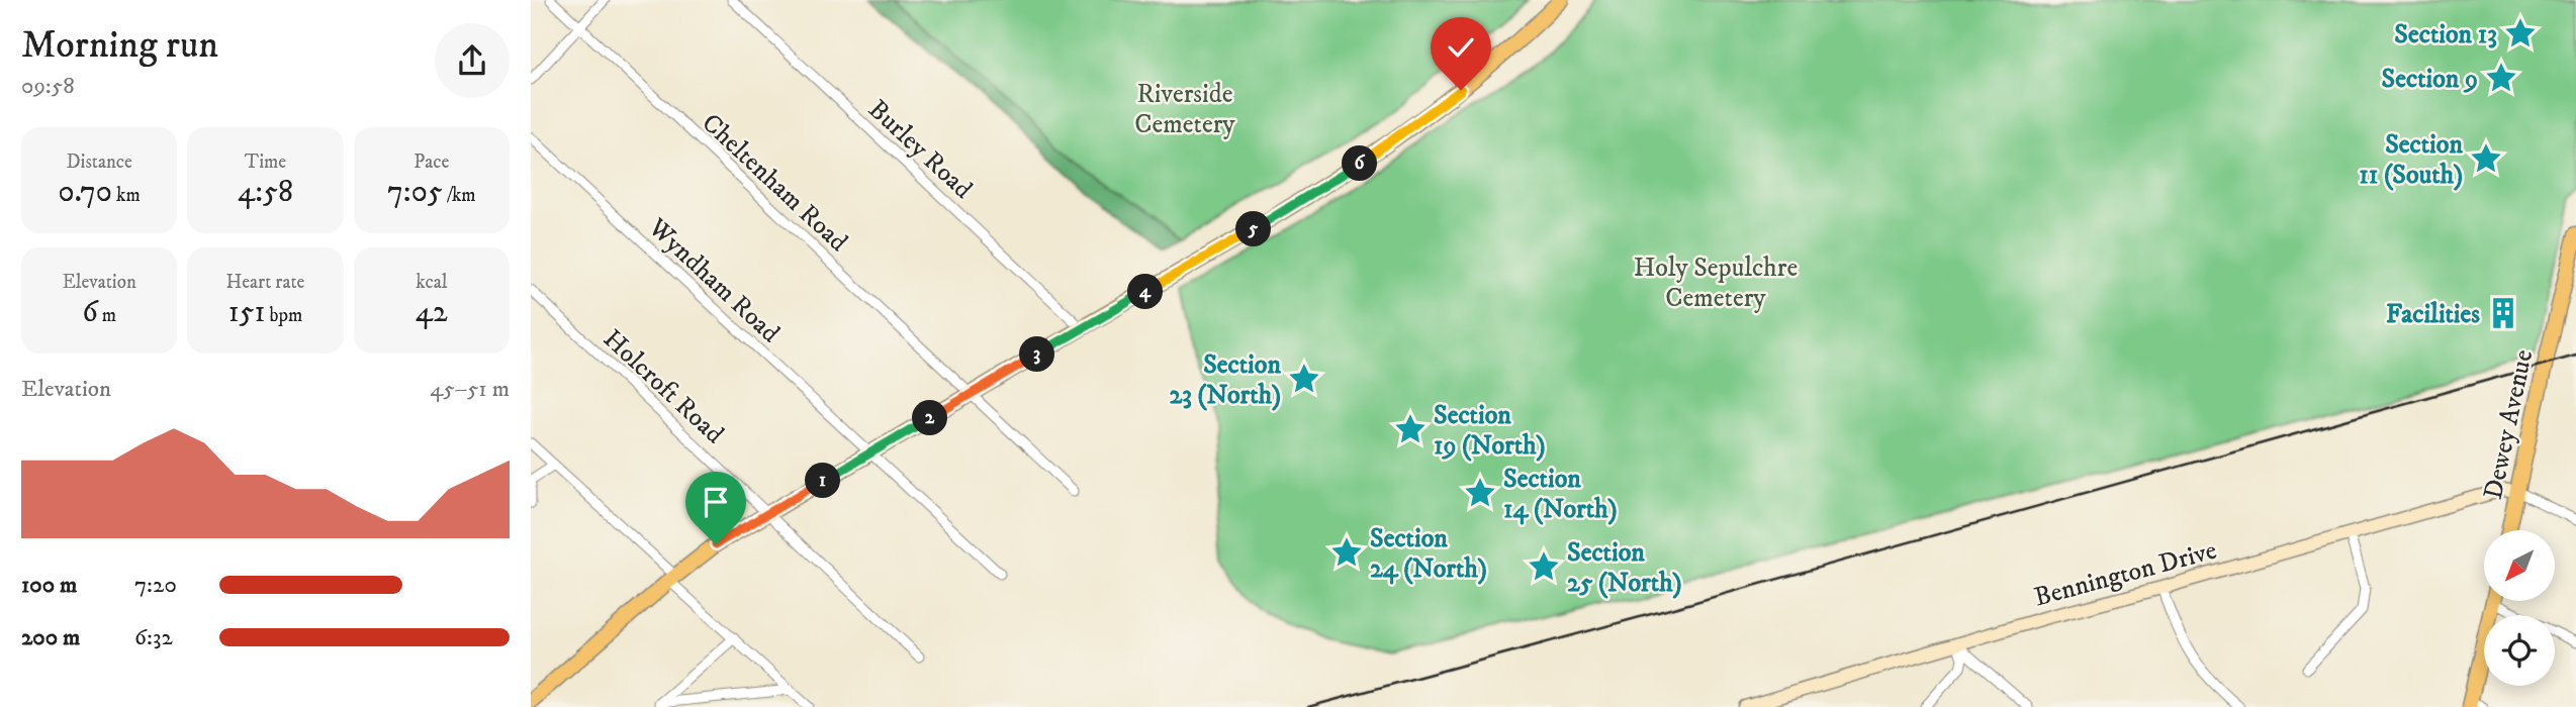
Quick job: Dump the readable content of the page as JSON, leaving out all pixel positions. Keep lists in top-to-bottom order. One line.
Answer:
{"streets":{"main road":["Dewey Avenue"],"street":["Burley Road","Cheltenham Road","Wyndham Road","Holcroft Road","Bennington Drive"]},"crossings":[["Dewey Avenue","Bennington Drive"]],"parks":["Riverside Cemetery","Holy Sepulchre Cemetery"],"places":{"place":["Section 13","Section 9","Section 11 (South)","Section 23 (North)","Section 19 (North)","Section 14 (North)","Section 24 (North)","Section 25 (North)"],"building":["Facilities"]},"north":"bottom left","page":{"heading":["Morning run","09:58"],"stats":[["Distance","0.70 km"],["Time","4:58"],["Pace","7:05 /km"],["Elevation","6 m"],["Heart rate","151 bpm"],["kcal","42"]],"pins":["6","5","4","3","2","1"],"chart":["Elevation","45–51 m"],"list":[{"name":"100 m","note":"7:20"},{"name":"200 m","note":"6:32"}]}}
